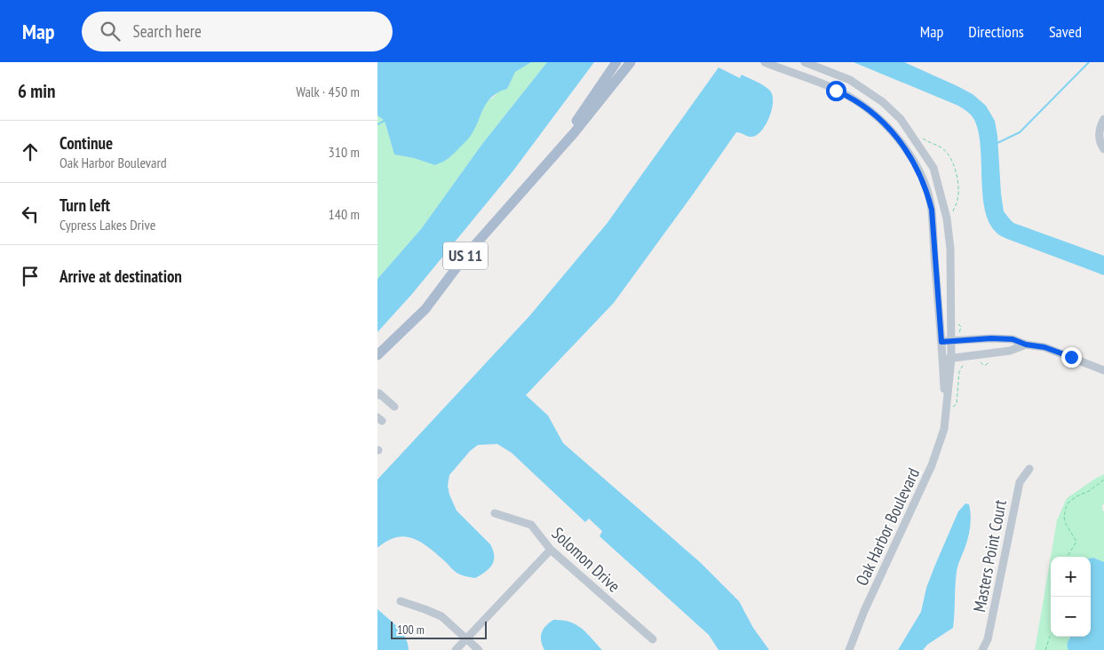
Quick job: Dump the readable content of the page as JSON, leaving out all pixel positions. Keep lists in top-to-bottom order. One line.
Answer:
{"streets":{"main road":["US 11"],"street":["Oak Harbor Boulevard","Masters Point Court","Solomon Drive"]},"scale_bar":"100 m","page":{"header":"Map","search":"Search here","nav":["Map","Directions","Saved"],"heading":["6 min","Walk · 450 m"],"list":[["Continue","Oak Harbor Boulevard","310 m"],["Turn left","Cypress Lakes Drive","140 m"],"Arrive at destination"],"map_buttons":["+","−"],"scale":"100 m"}}
